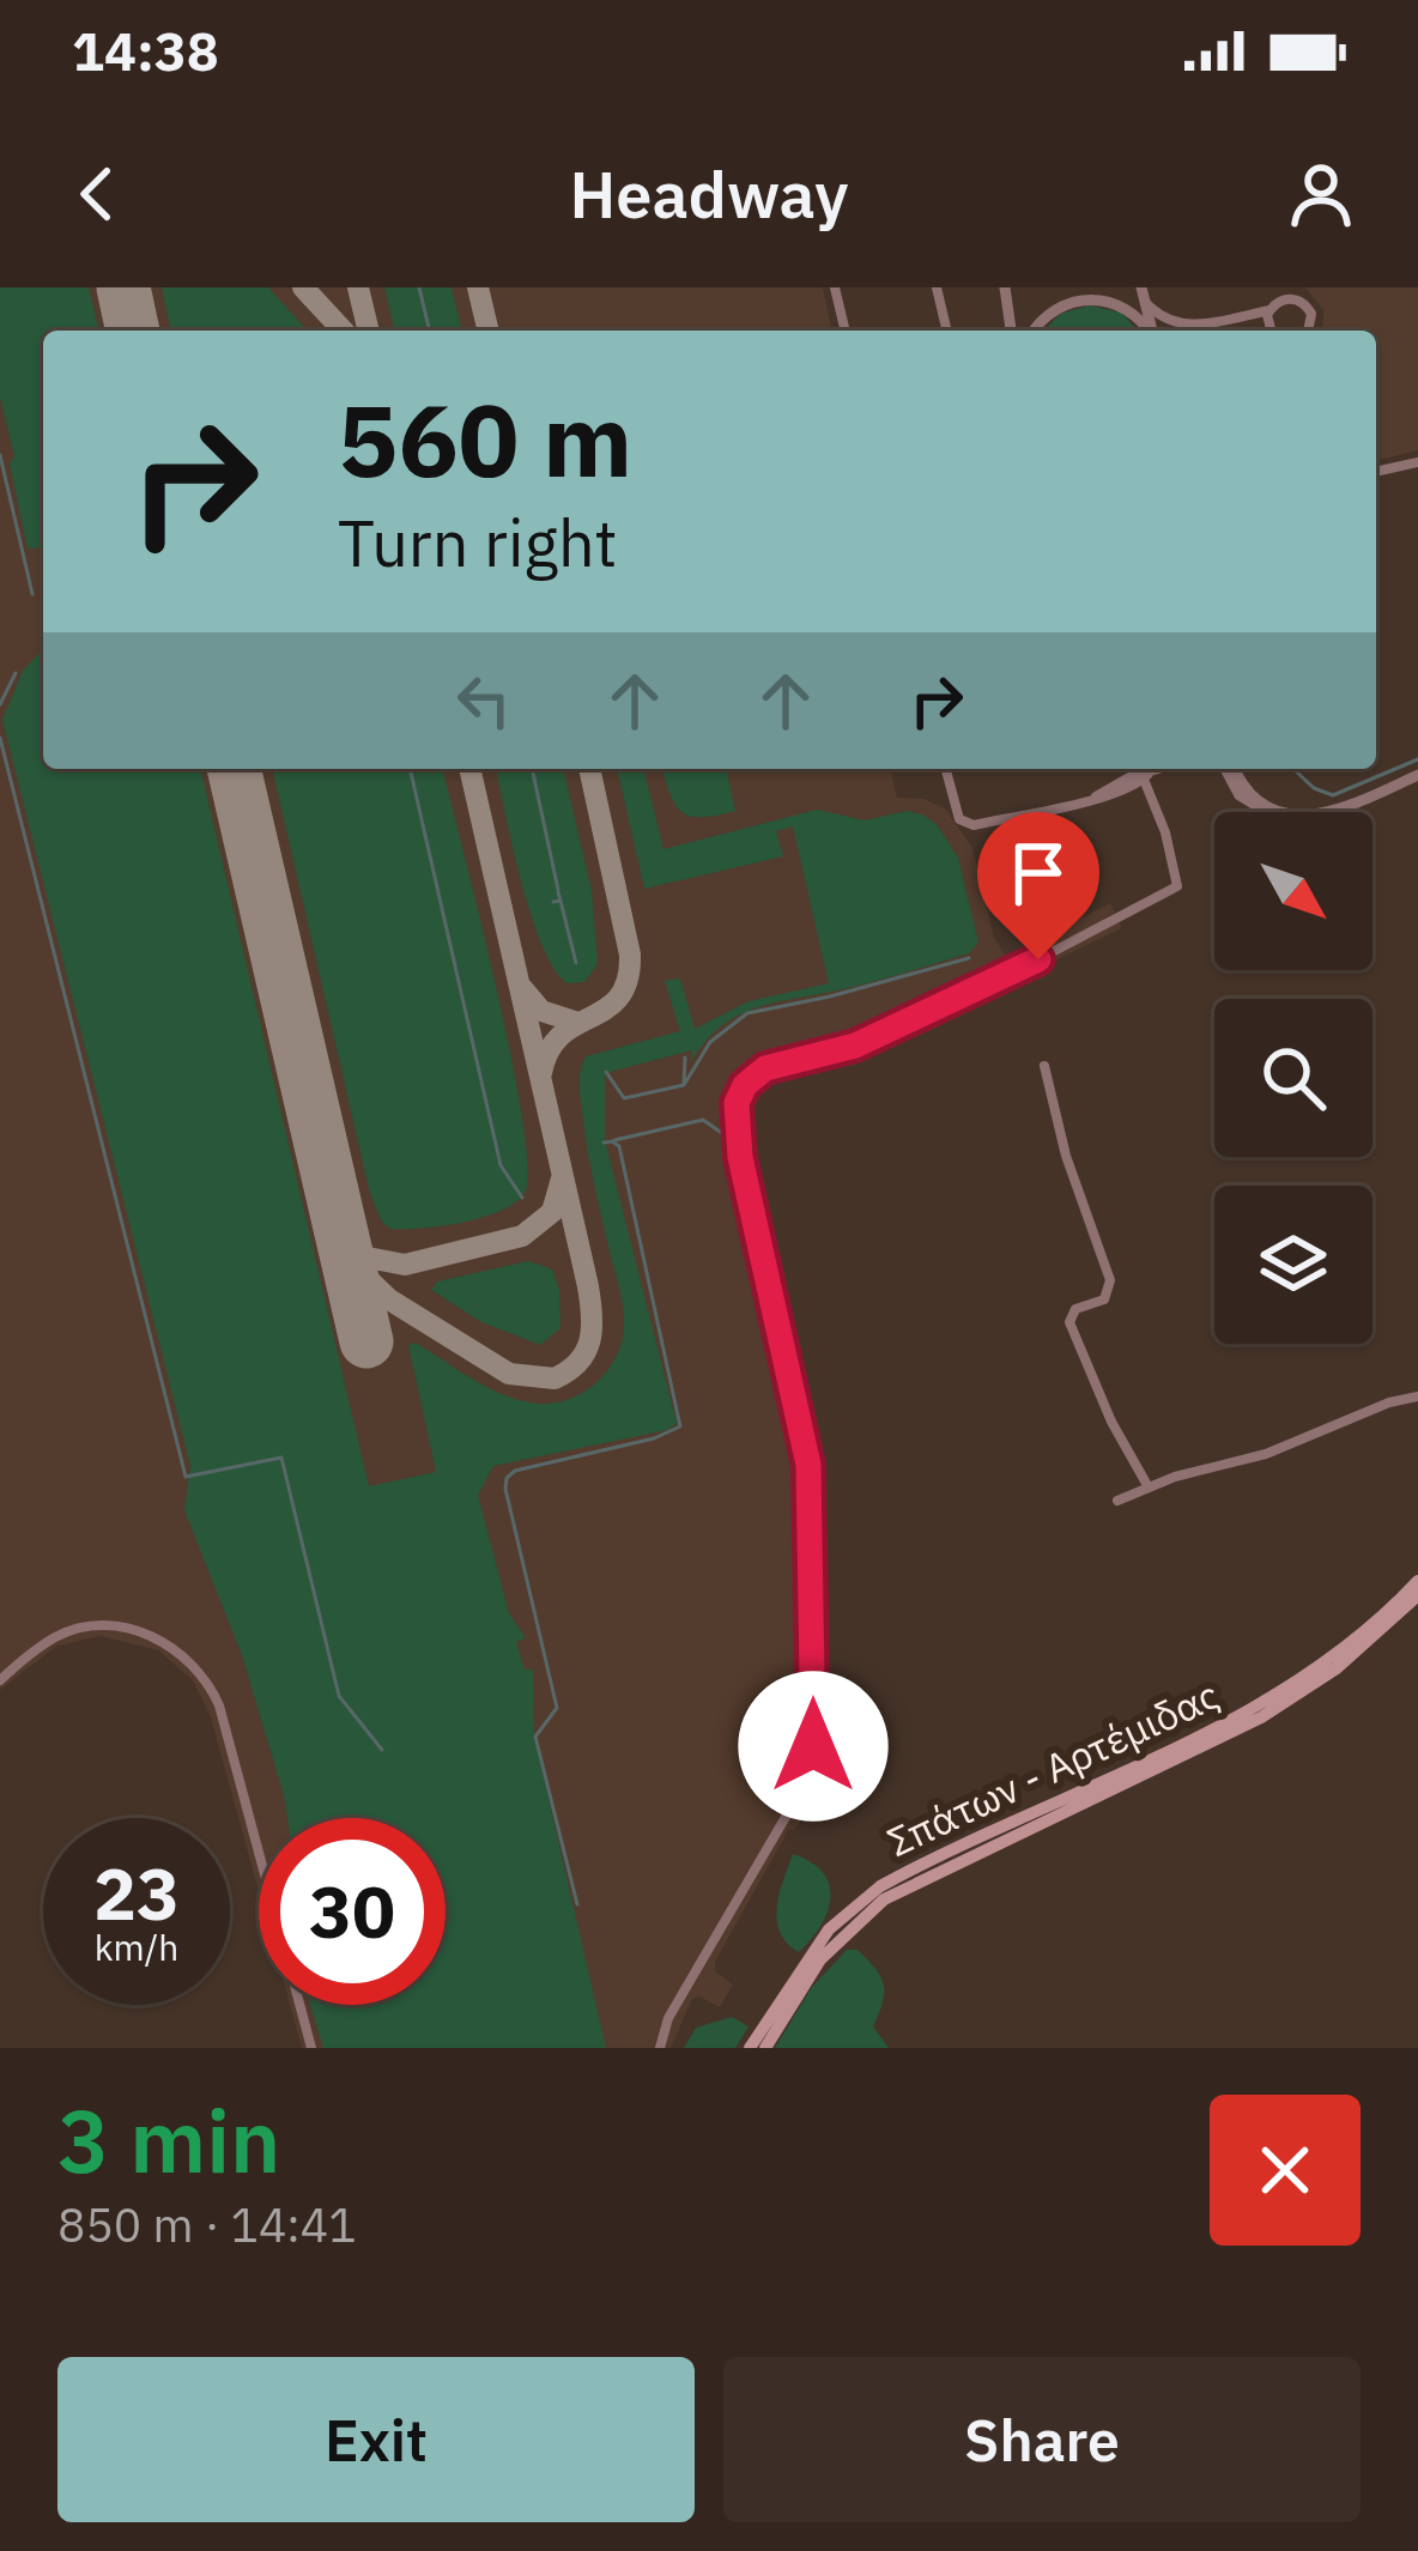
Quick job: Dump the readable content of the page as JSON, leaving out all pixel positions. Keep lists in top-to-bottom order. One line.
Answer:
{"streets":{"main road":["Σπάτων - Αρτέμιδας"]},"north":"bottom right","page":{"status":"14:38","header":"Headway","turn":["560 m","Turn right"],"speed":"23 km/h","limit":"30","heading":["3 min","850 m · 14:41"],"buttons":["Exit","Share"]}}
